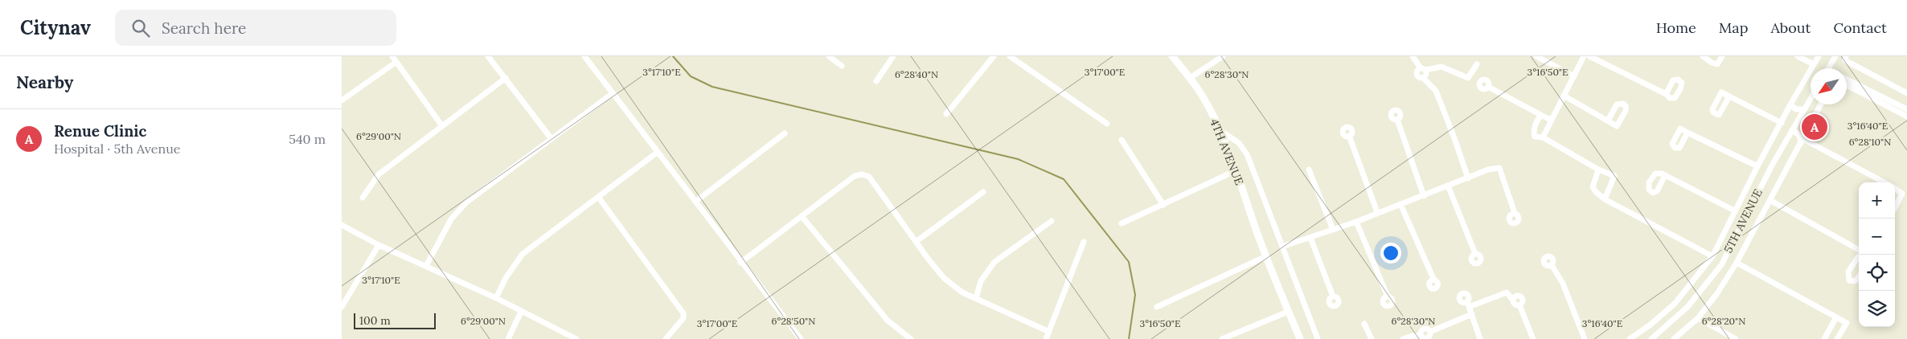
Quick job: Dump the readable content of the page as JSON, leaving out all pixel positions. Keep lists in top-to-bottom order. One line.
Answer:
{"streets":{"main road":["4TH AVENUE"],"street":["5TH AVENUE"]},"scale_bar":"100 m","north":"bottom left","page":{"header":"Citynav","search":"Search here","nav":["Home","Map","About","Contact"],"heading":"Nearby","list":[{"mark":"A","name":"Renue Clinic","note":"Hospital · 5th Avenue","value":"540 m"}],"pins":"A","map_buttons":["+","−"],"scale":"100 m"},"coordinates":["3°17'10\"E","3°17'00\"E","3°16'50\"E","6°28'40\"N","6°28'30\"N","3°16'40\"E","6°29'00\"N","6°28'10\"N","6°28'50\"N","6°28'20\"N"]}
